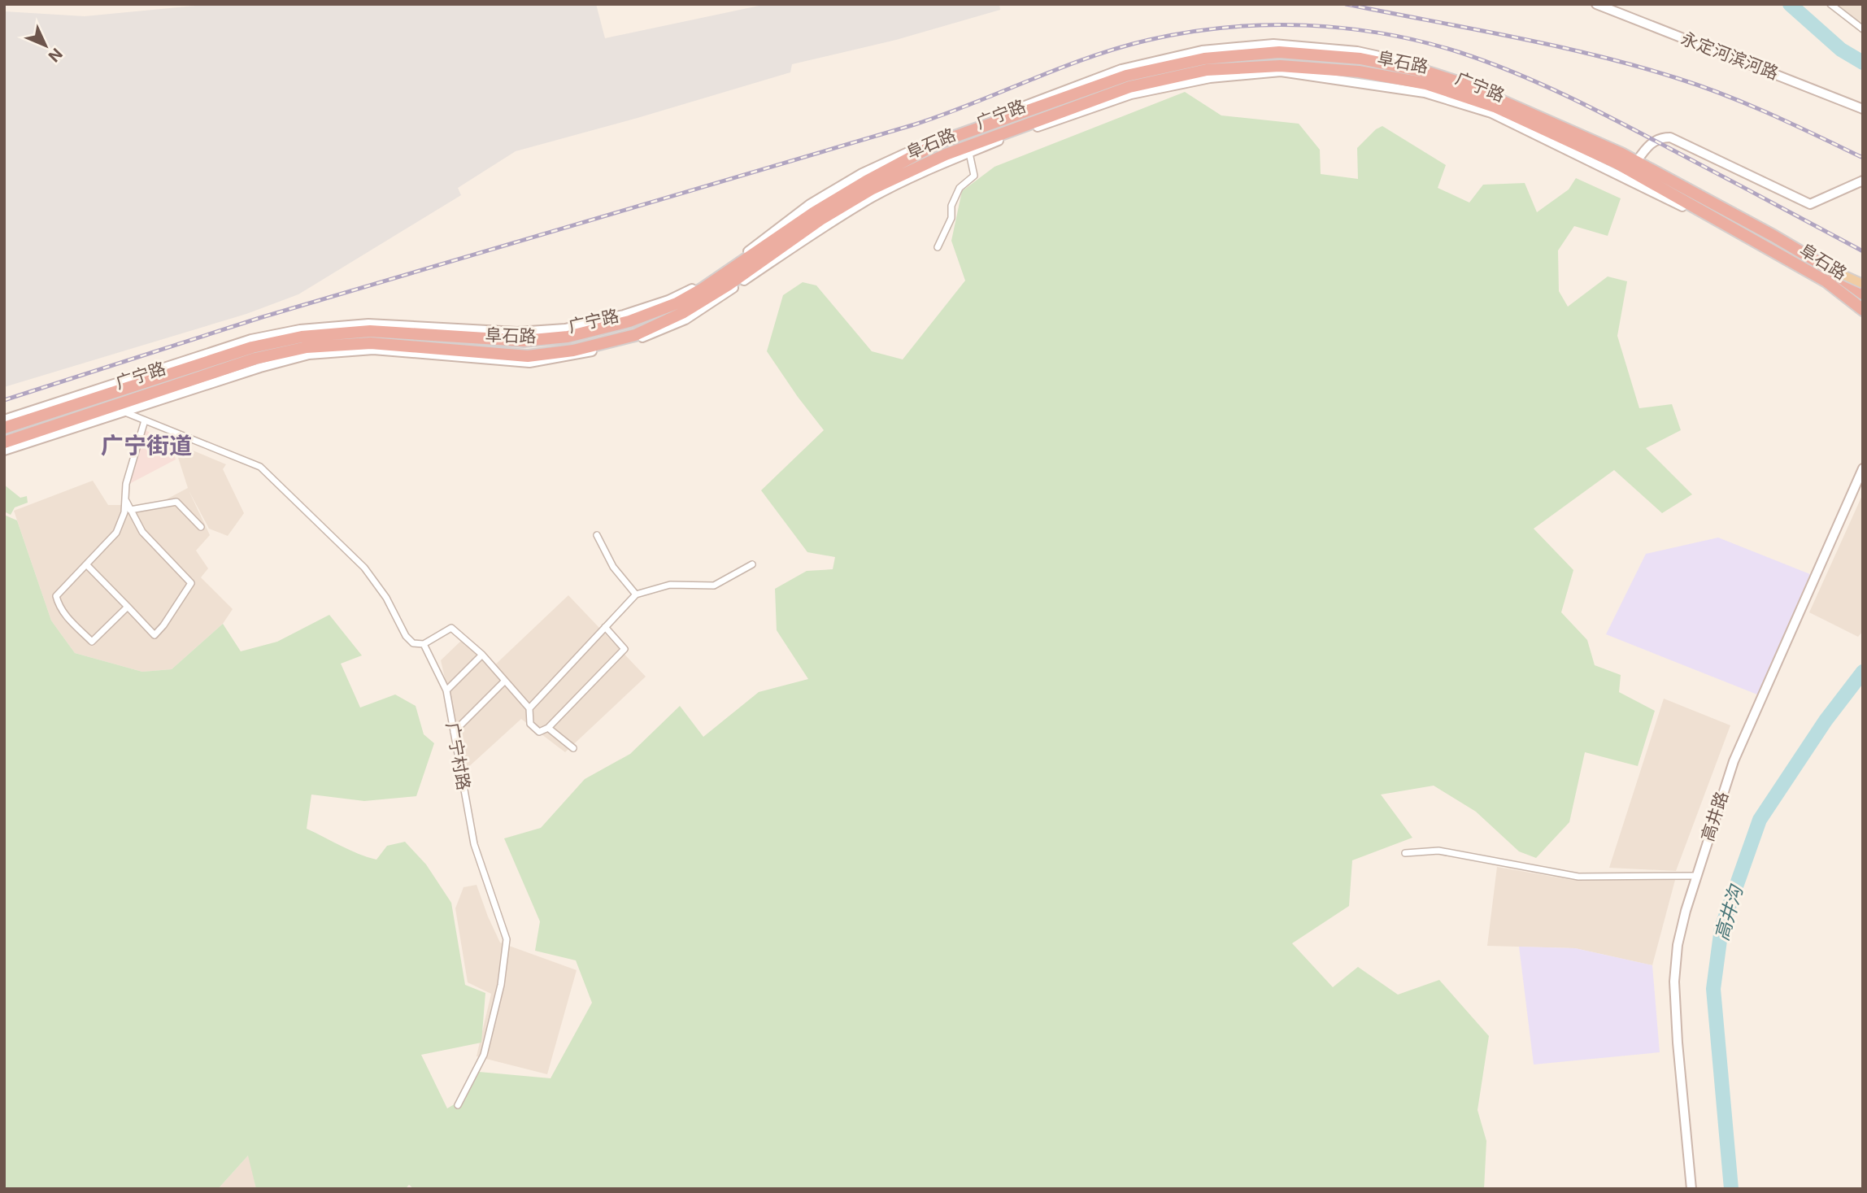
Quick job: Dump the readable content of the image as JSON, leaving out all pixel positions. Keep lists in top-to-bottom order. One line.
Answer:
{"streets":{"highway":["阜石路"],"street":["永定河滨河路","广宁路","广宁村路","高井路"]},"crossings":[["阜石路","广宁路"]],"districts":["广宁街道"],"water":["高井沟"],"north":"bottom right"}
